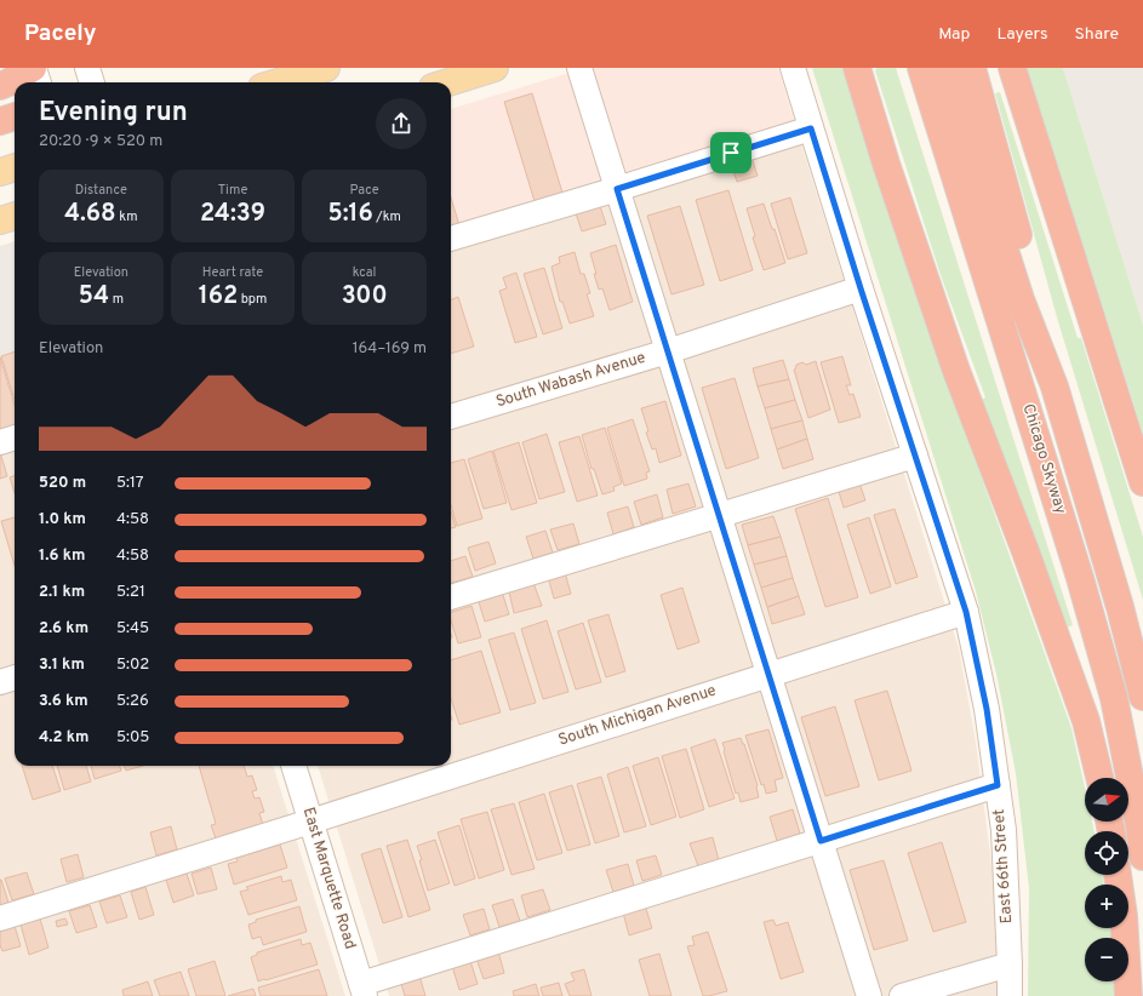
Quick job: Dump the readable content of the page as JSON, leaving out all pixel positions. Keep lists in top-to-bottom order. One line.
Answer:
{"streets":{"highway":["Chicago Skyway"],"street":["South Wabash Avenue","South Michigan Avenue","East 66th Street","East Marquette Road"]},"crossings":[["South Wabash Avenue","East 66th Street"],["South Michigan Avenue","East 66th Street"],["South Michigan Avenue","East Marquette Road"]],"north":"right","page":{"header":"Pacely","nav":["Map","Layers","Share"],"heading":["Evening run","20:20 · 9 × 520 m"],"stats":[["Distance","4.68 km"],["Time","24:39"],["Pace","5:16 /km"],["Elevation","54 m"],["Heart rate","162 bpm"],["kcal","300"]],"chart":["Elevation","164–169 m"],"list":[{"name":"520 m","note":"5:17"},{"name":"1.0 km","note":"4:58"},{"name":"1.6 km","note":"4:58"},{"name":"2.1 km","note":"5:21"},{"name":"2.6 km","note":"5:45"},{"name":"3.1 km","note":"5:02"},{"name":"3.6 km","note":"5:26"},{"name":"4.2 km","note":"5:05"}],"map_buttons":["+","−"]}}
